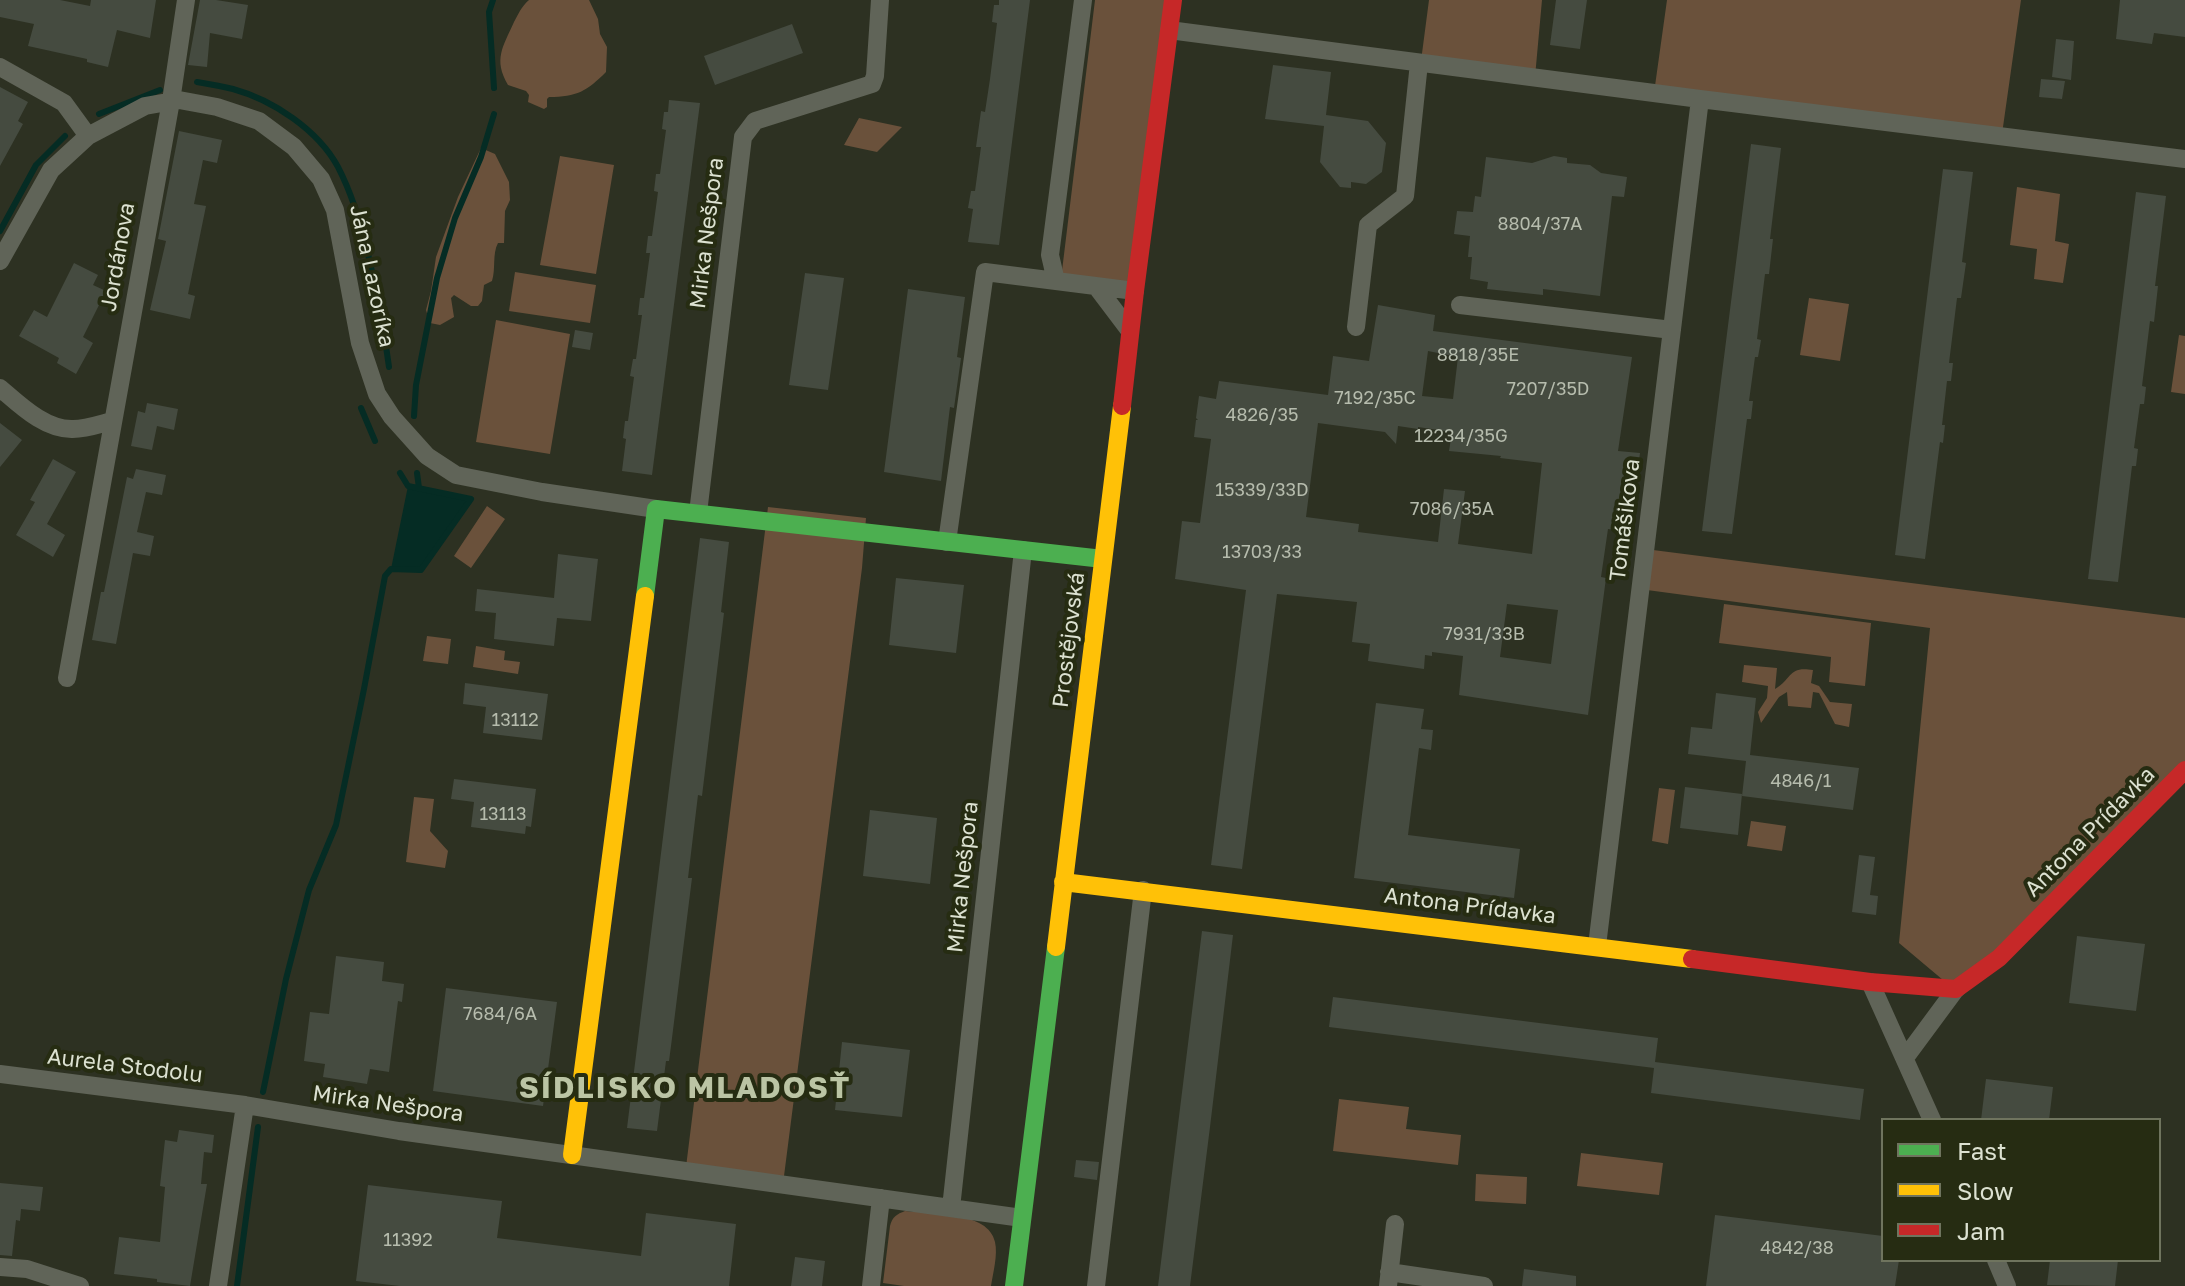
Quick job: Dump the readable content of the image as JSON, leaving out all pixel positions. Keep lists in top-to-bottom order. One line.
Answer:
{"streets":{"street":["Mirka Nešpora","Jordánova","Jána Lazoríka","Tomášikova","Prostějovská","Antona Prídavka","Aurela Stodolu"]},"crossings":[["Mirka Nešpora","Prostějovská"],["Mirka Nešpora","Aurela Stodolu"],["Jordánova","Jána Lazoríka"],["Tomášikova","Antona Prídavka"],["Prostějovská","Antona Prídavka"]],"districts":["SÍDLISKO MLADOSŤ"],"house_numbers":["8804/37A","8818/35E","7207/35D","7192/35C","4826/35","12234/35G","15339/33D","7086/35A","13703/33","7931/33B","13112","4846/1","13113","7684/6A","11392","4842/38"],"legend":["Fast","Slow","Jam"]}
